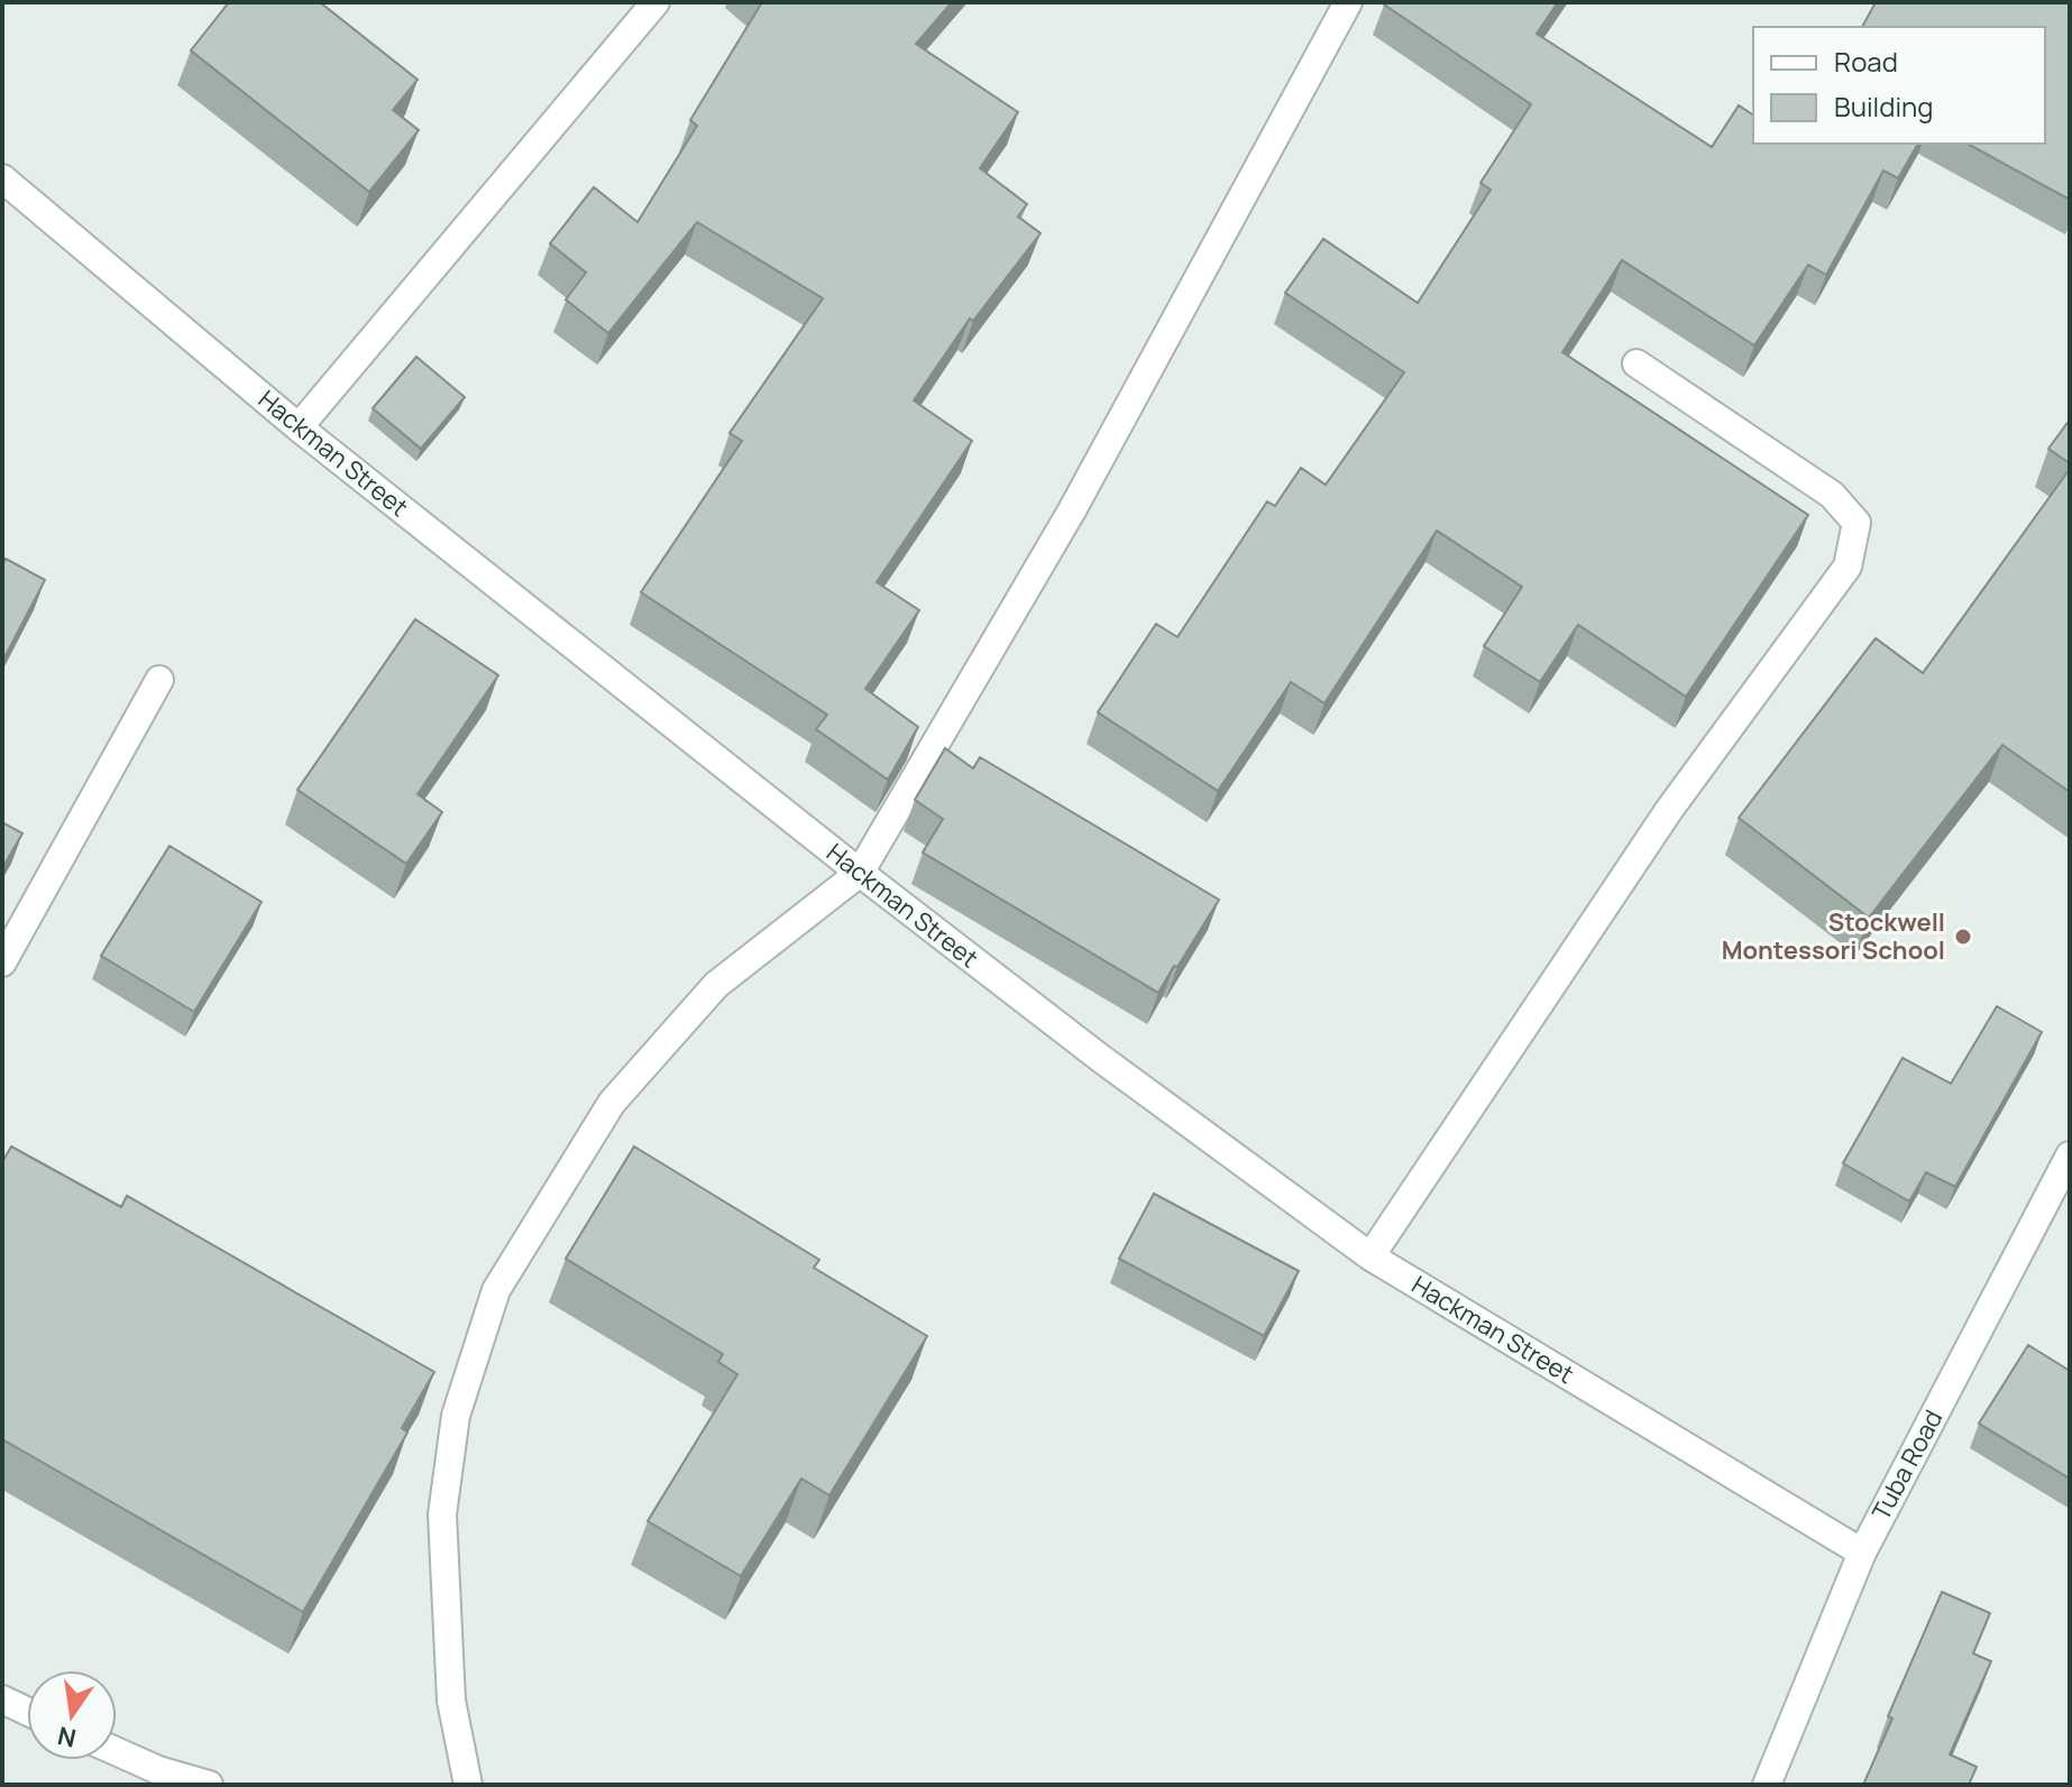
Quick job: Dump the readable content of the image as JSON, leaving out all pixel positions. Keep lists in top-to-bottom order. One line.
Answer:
{"streets":{"street":["Hackman Street","Tuba Road"]},"crossings":[["Hackman Street","Tuba Road"]],"places":["Stockwell Montessori School"],"legend":["Road","Building"],"north":"bottom"}
